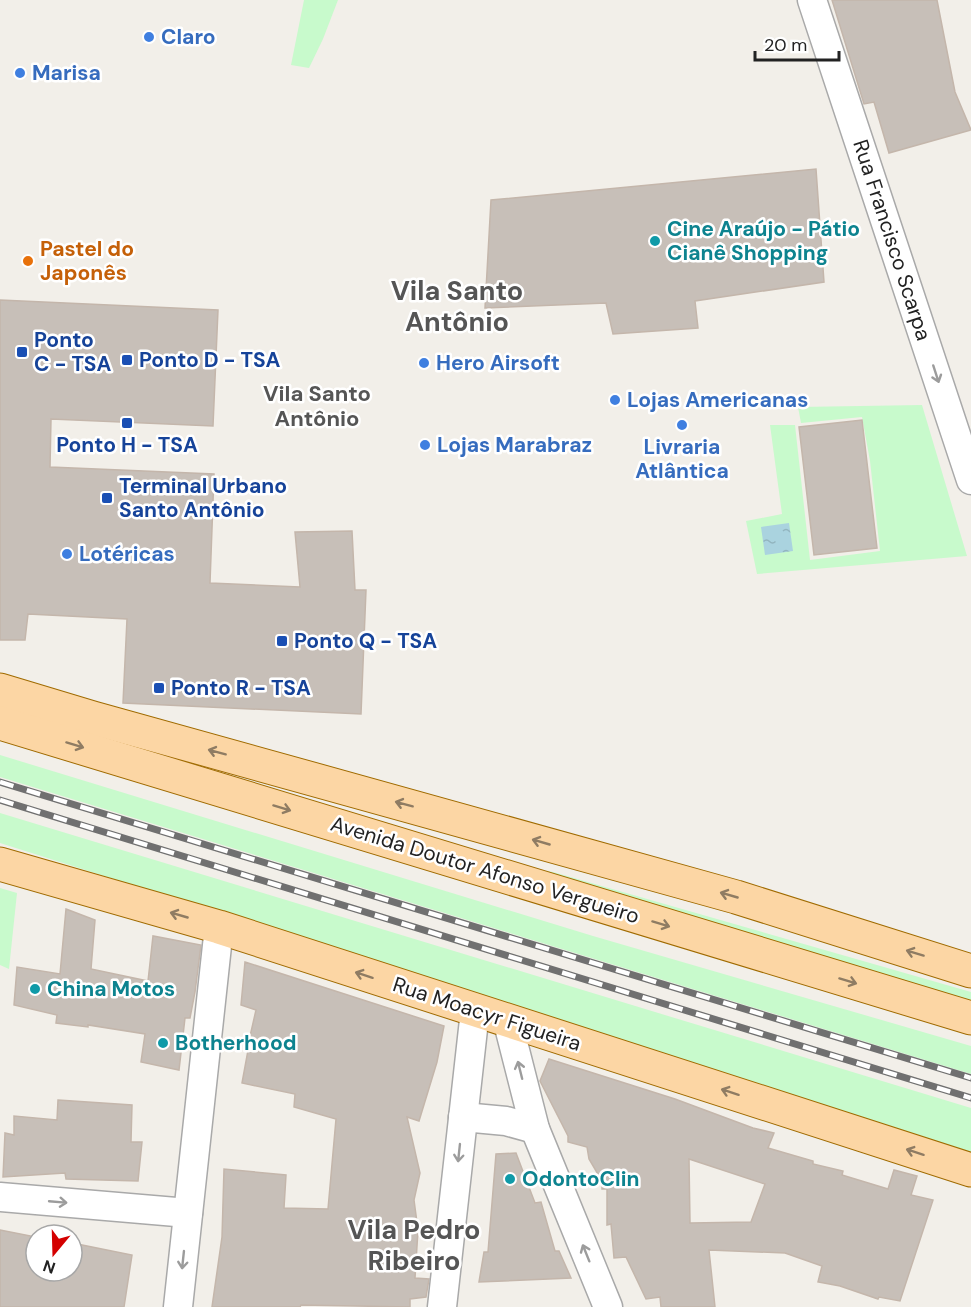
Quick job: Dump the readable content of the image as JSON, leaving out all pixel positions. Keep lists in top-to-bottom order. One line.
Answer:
{"streets":{"main road":["Avenida Doutor Afonso Vergueiro","Rua Moacyr Figueira"],"street":["Rua Francisco Scarpa"]},"one_way":["Rua Francisco Scarpa","Rua Moacyr Figueira"],"districts":["Vila Santo Antônio","Vila Santo Antônio","Vila Pedro Ribeiro"],"places":{"other":["Claro","Marisa","Cine Araújo - Pátio Cianê Shopping","Pastel do Japonês","Hero Airsoft","Lojas Americanas","Livraria Atlântica","Lojas Marabraz","Lotéricas","China Motos","Botherhood","OdontoClin"],"transit":["Ponto C - TSA","Ponto D - TSA","Ponto H - TSA","Terminal Urbano Santo Antônio","Ponto Q - TSA","Ponto R - TSA"]},"scale_bar":"20 m","north":"bottom"}
